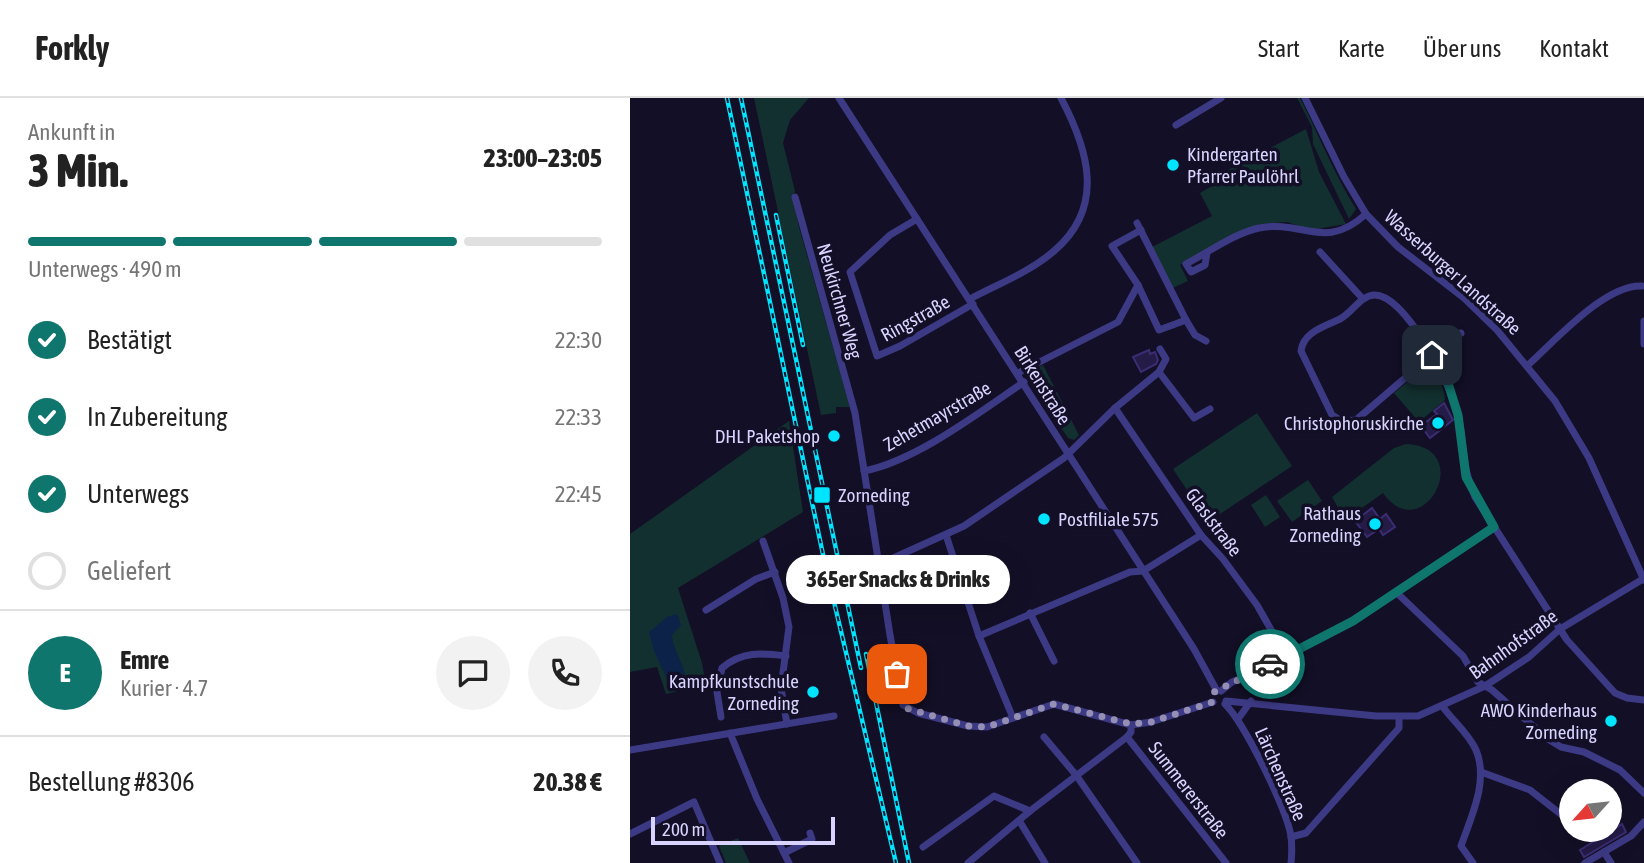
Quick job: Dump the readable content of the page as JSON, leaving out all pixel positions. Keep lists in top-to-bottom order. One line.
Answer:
{"streets":{"street":["Wasserburger Landstraße","Neukirchner Weg","Ringstraße","Birkenstraße","Zehetmayrstraße","Glaslstraße","Bahnhofstraße","Lärchenstraße","Summererstraße"]},"crossings":[["Wasserburger Landstraße","Bahnhofstraße"],["Neukirchner Weg","Zehetmayrstraße"],["Ringstraße","Birkenstraße"],["Birkenstraße","Zehetmayrstraße"],["Birkenstraße","Lärchenstraße"],["Bahnhofstraße","Lärchenstraße"]],"places":{"other":["Kindergarten Pfarrer Paulöhrl","Christophoruskirche","DHL Paketshop","Postfiliale 575","Rathaus Zorneding","365er Snacks & Drinks","Kampfkunstschule Zorneding","AWO Kinderhaus Zorneding"],"transit":["Zorneding"]},"scale_bar":"200 m","north":"bottom left","page":{"header":"Forkly","nav":["Start","Karte","Über uns","Kontakt"],"heading":["3 Min.","Ankunft in","23:00–23:05"],"panel":["Emre","Kurier · 4.7","Bestellung #8306","20.38 €"],"bar":"Unterwegs · 490 m","list":[["Bestätigt","22:30"],["In Zubereitung","22:33"],["Unterwegs","22:45"],"Geliefert"],"bubble":"365er Snacks & Drinks","round":"E","scale":"200 m"}}
